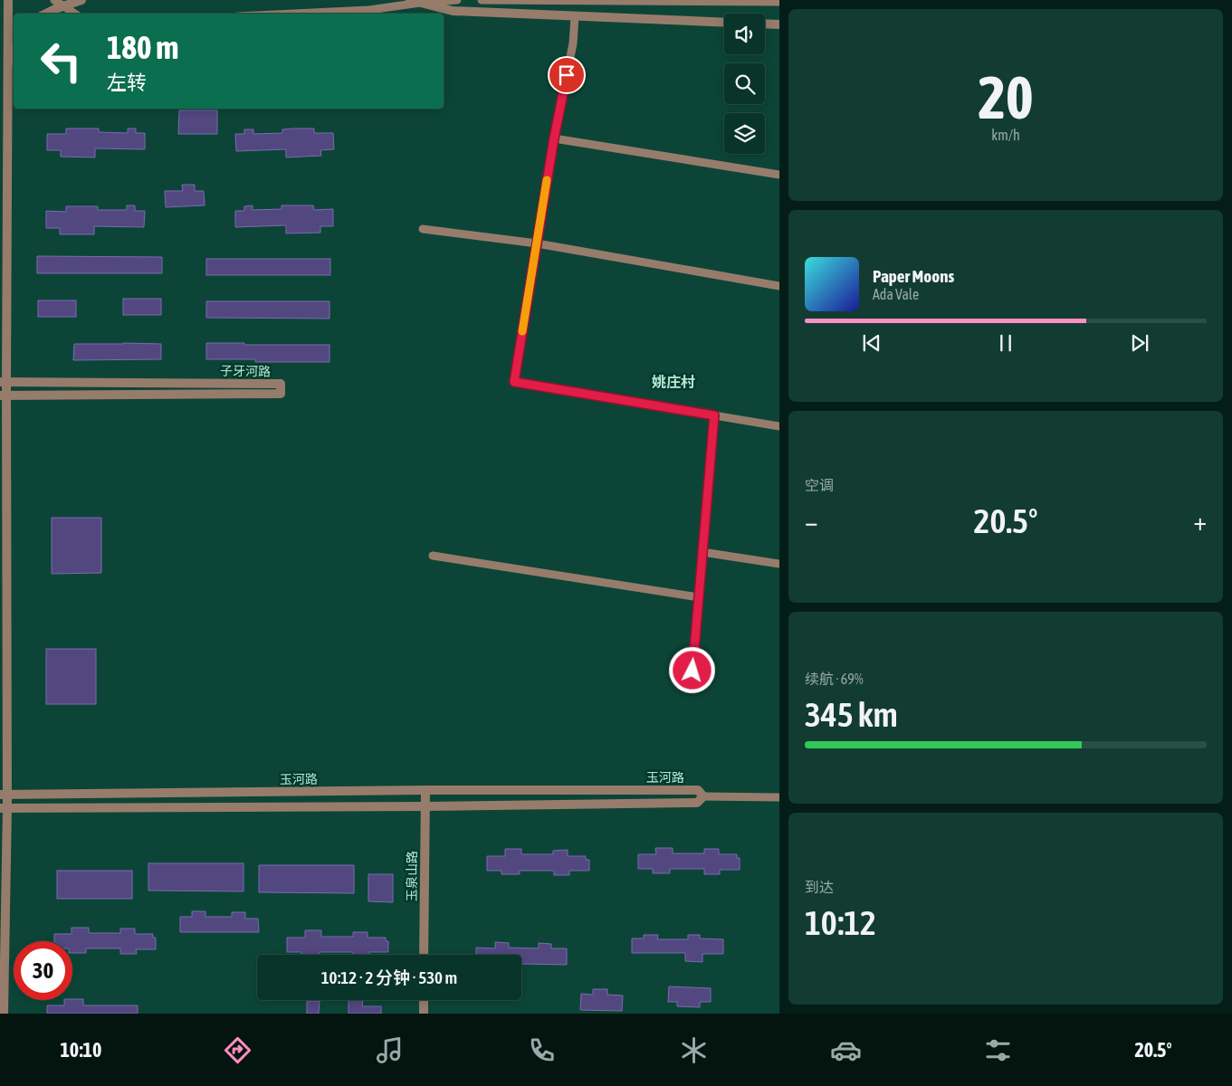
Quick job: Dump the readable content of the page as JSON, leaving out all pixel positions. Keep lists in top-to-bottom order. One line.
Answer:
{"streets":{"street":["子牙河路","玉河路","玉泉山路"]},"crossings":[["玉河路","玉泉山路"]],"districts":["姚庄村"],"page":{"tile":[["20","km/h"],"空调",["续航 · 69%","345 km"],["到达","10:12"]],"turn":["180 m","左转"],"song":["Paper Moons","Ada Vale"],"heat":["−","20.5°","+"],"limit":"30","trip":"10:12 · 2 分钟 · 530 m","tabs":["10:10","20.5°"]}}
